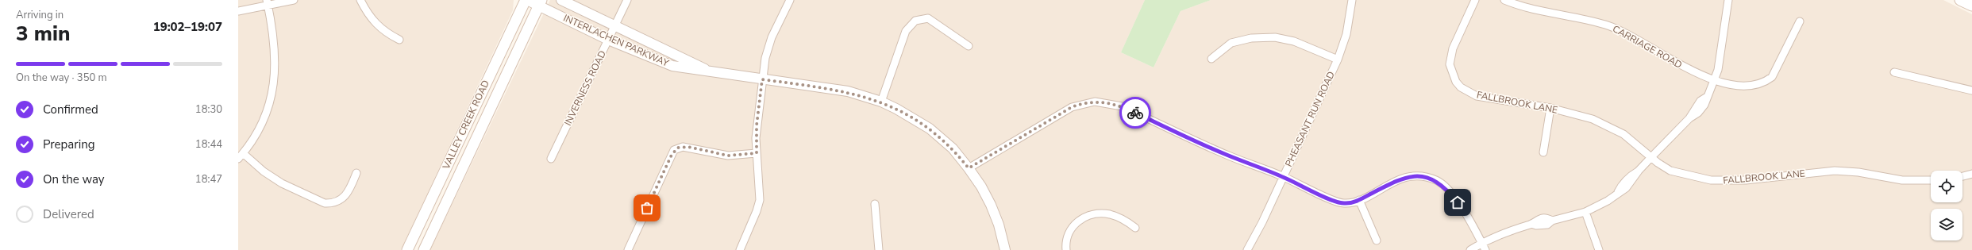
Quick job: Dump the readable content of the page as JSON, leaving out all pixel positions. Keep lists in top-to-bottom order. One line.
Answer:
{"streets":{"main road":["VALLEY CREEK ROAD"],"street":["INTERLACHEN PARKWAY","CARRIAGE ROAD","INVERNESS ROAD","FALLBROOK LANE","PHEASANT RUN ROAD"]},"crossings":[["INTERLACHEN PARKWAY","INVERNESS ROAD"],["INTERLACHEN PARKWAY","VALLEY CREEK ROAD"]],"page":{"heading":["3 min","Arriving in","19:02–19:07"],"bar":"On the way · 350 m","list":[["Confirmed","18:30"],["Preparing","18:44"],["On the way","18:47"],"Delivered"]}}
